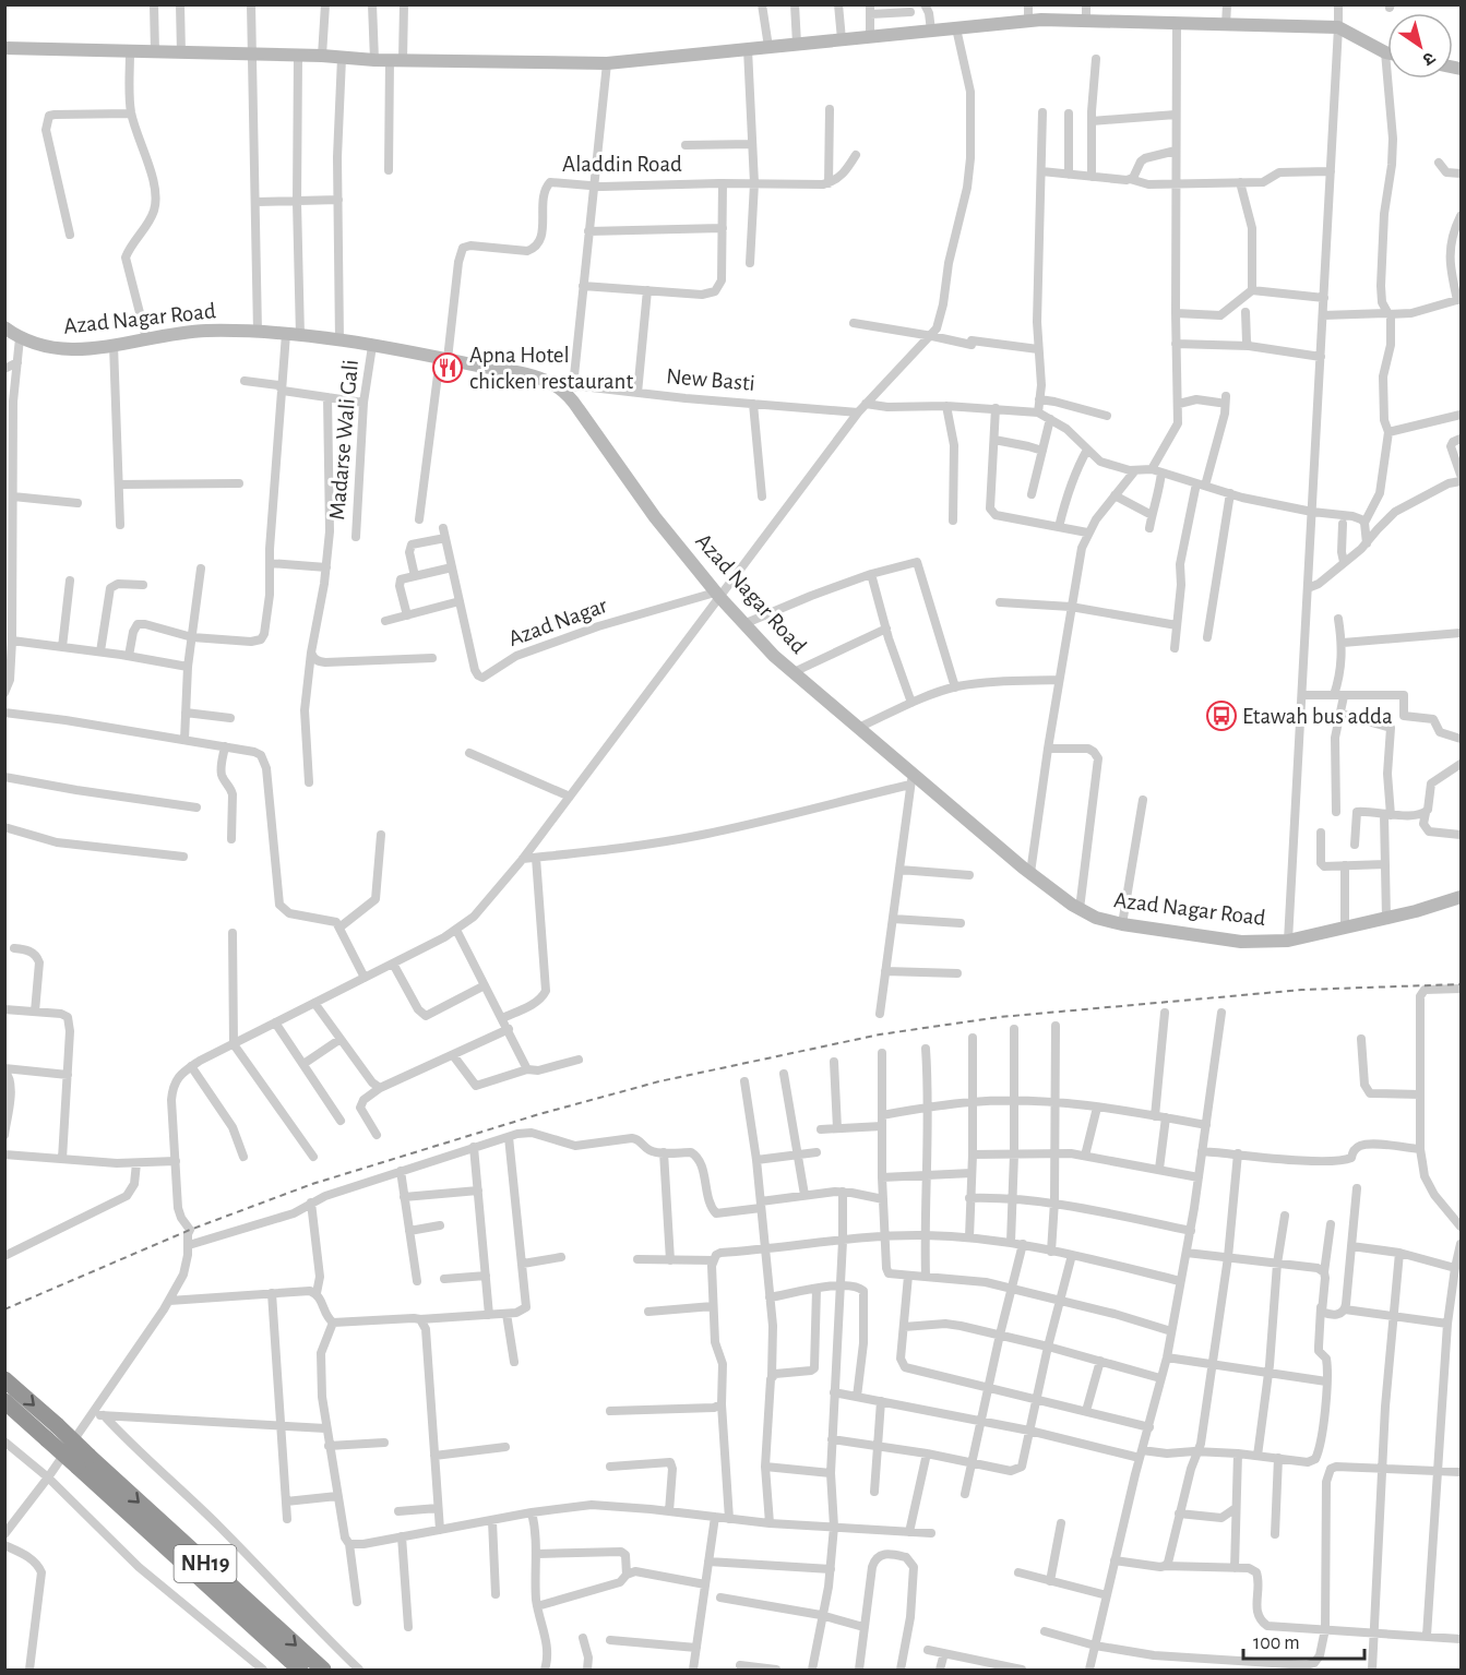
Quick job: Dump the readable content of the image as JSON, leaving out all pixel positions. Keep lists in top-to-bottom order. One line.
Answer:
{"streets":{"highway":["NH19"],"street":["Aladdin Road","Azad Nagar Road","New Basti","Madarse Wali Gali","Azad Nagar"]},"crossings":[["Aladdin Road","Azad Nagar Road"],["Azad Nagar Road","New Basti"],["Azad Nagar Road","Madarse Wali Gali"],["Azad Nagar Road","Azad Nagar"]],"places":{"restaurant":["Apna Hotel chicken restaurant"],"bus stop":["Etawah bus adda"]},"scale_bar":"100 m","north":"bottom right"}
